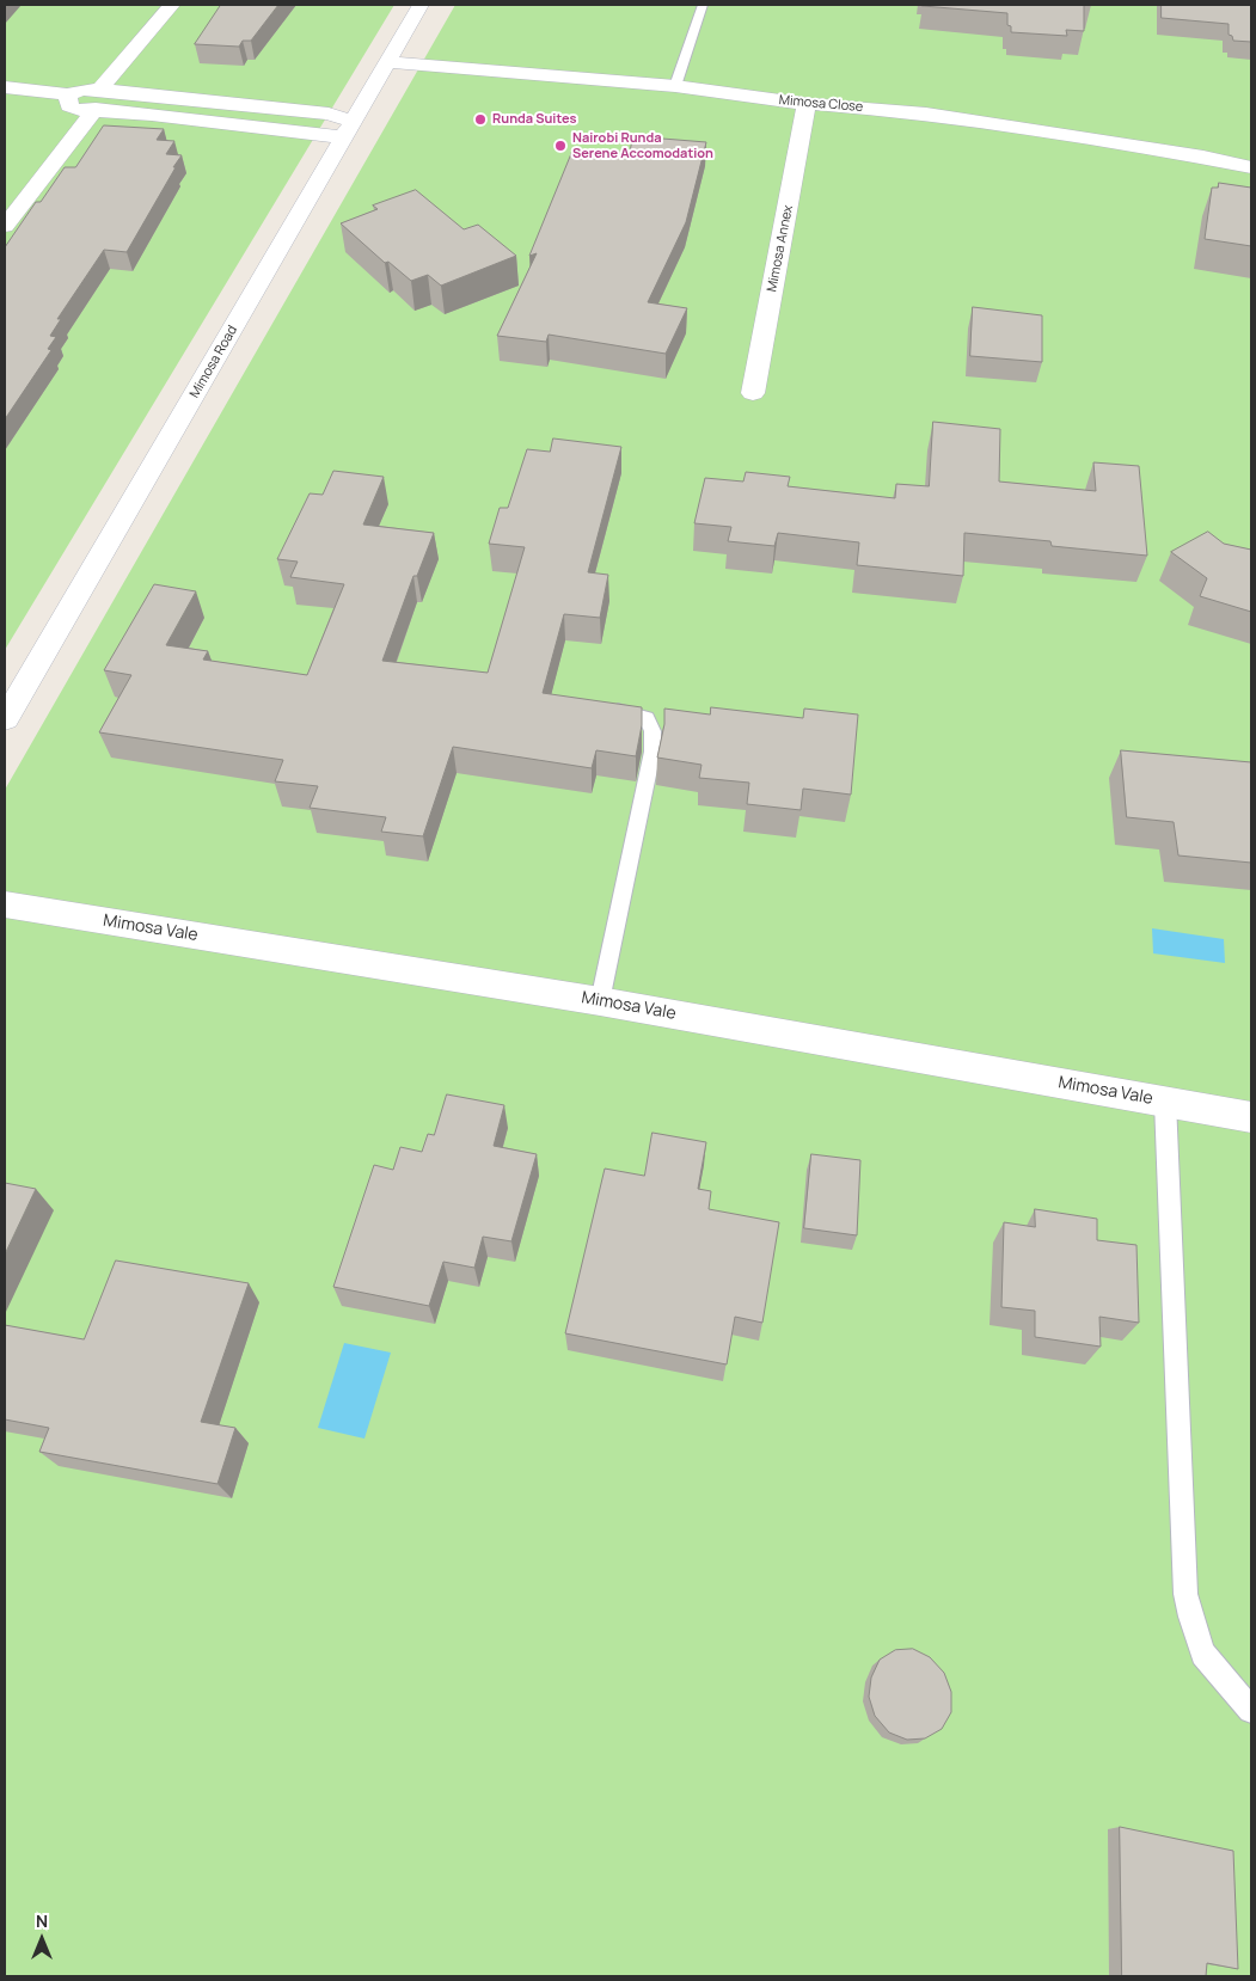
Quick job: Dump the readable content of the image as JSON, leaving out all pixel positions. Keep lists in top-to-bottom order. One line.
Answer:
{"streets":{"street":["Mimosa Close","Mimosa Annex","Mimosa Road","Mimosa Vale"]},"crossings":[["Mimosa Close","Mimosa Annex"],["Mimosa Close","Mimosa Road"]],"places":["Runda Suites","Nairobi Runda Serene Accomodation"],"north":"top"}
